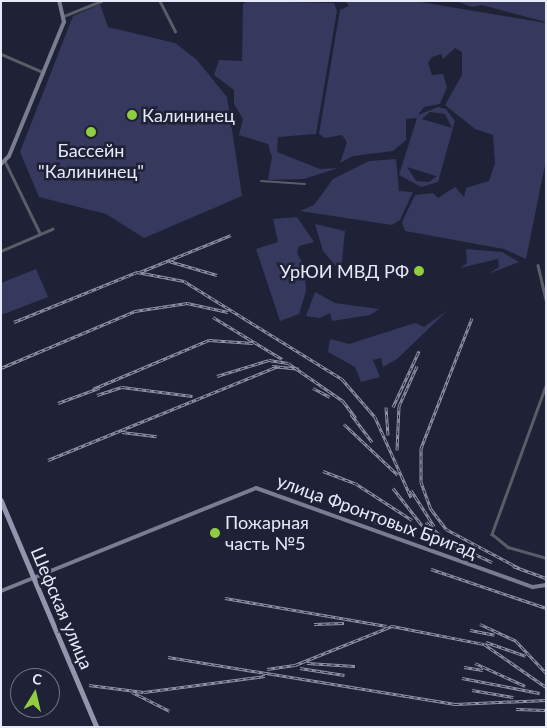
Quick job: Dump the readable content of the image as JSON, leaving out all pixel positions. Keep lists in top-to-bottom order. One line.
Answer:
{"streets":{"main road":["улица Фронтовых Бригад","Шефская улица"]},"crossings":[["улица Фронтовых Бригад","Шефская улица"]],"places":["Калининец","Бассейн \"Калининец\"","УрЮИ МВД РФ","Пожарная часть №5"],"north":"top"}
